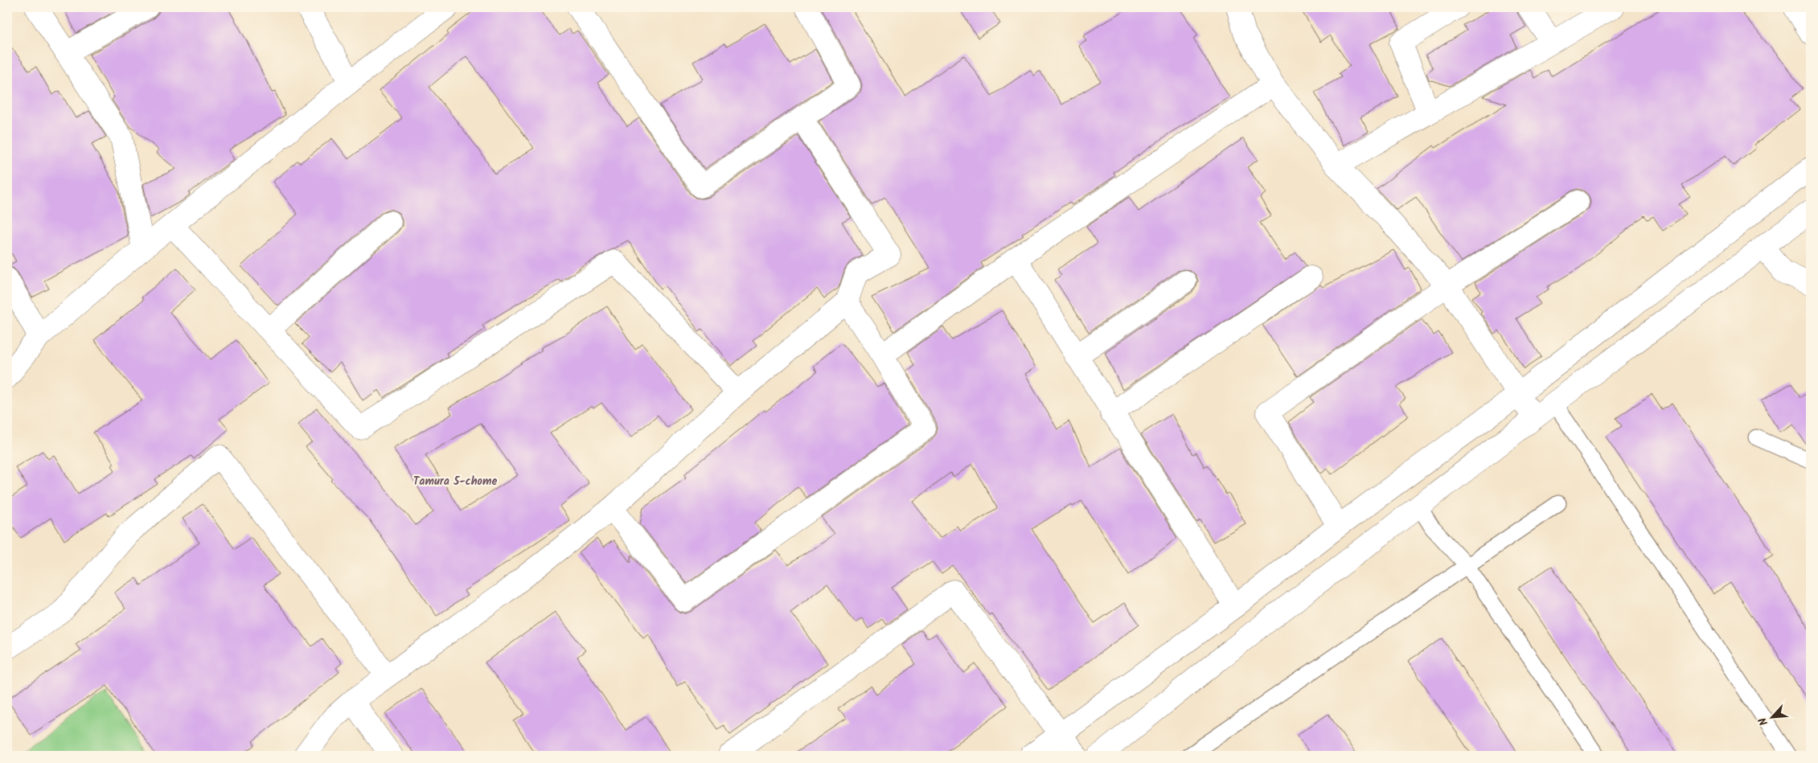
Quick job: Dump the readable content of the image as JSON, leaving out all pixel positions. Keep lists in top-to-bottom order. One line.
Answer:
{"districts":["Tamura 5-chome"],"north":"bottom left"}
